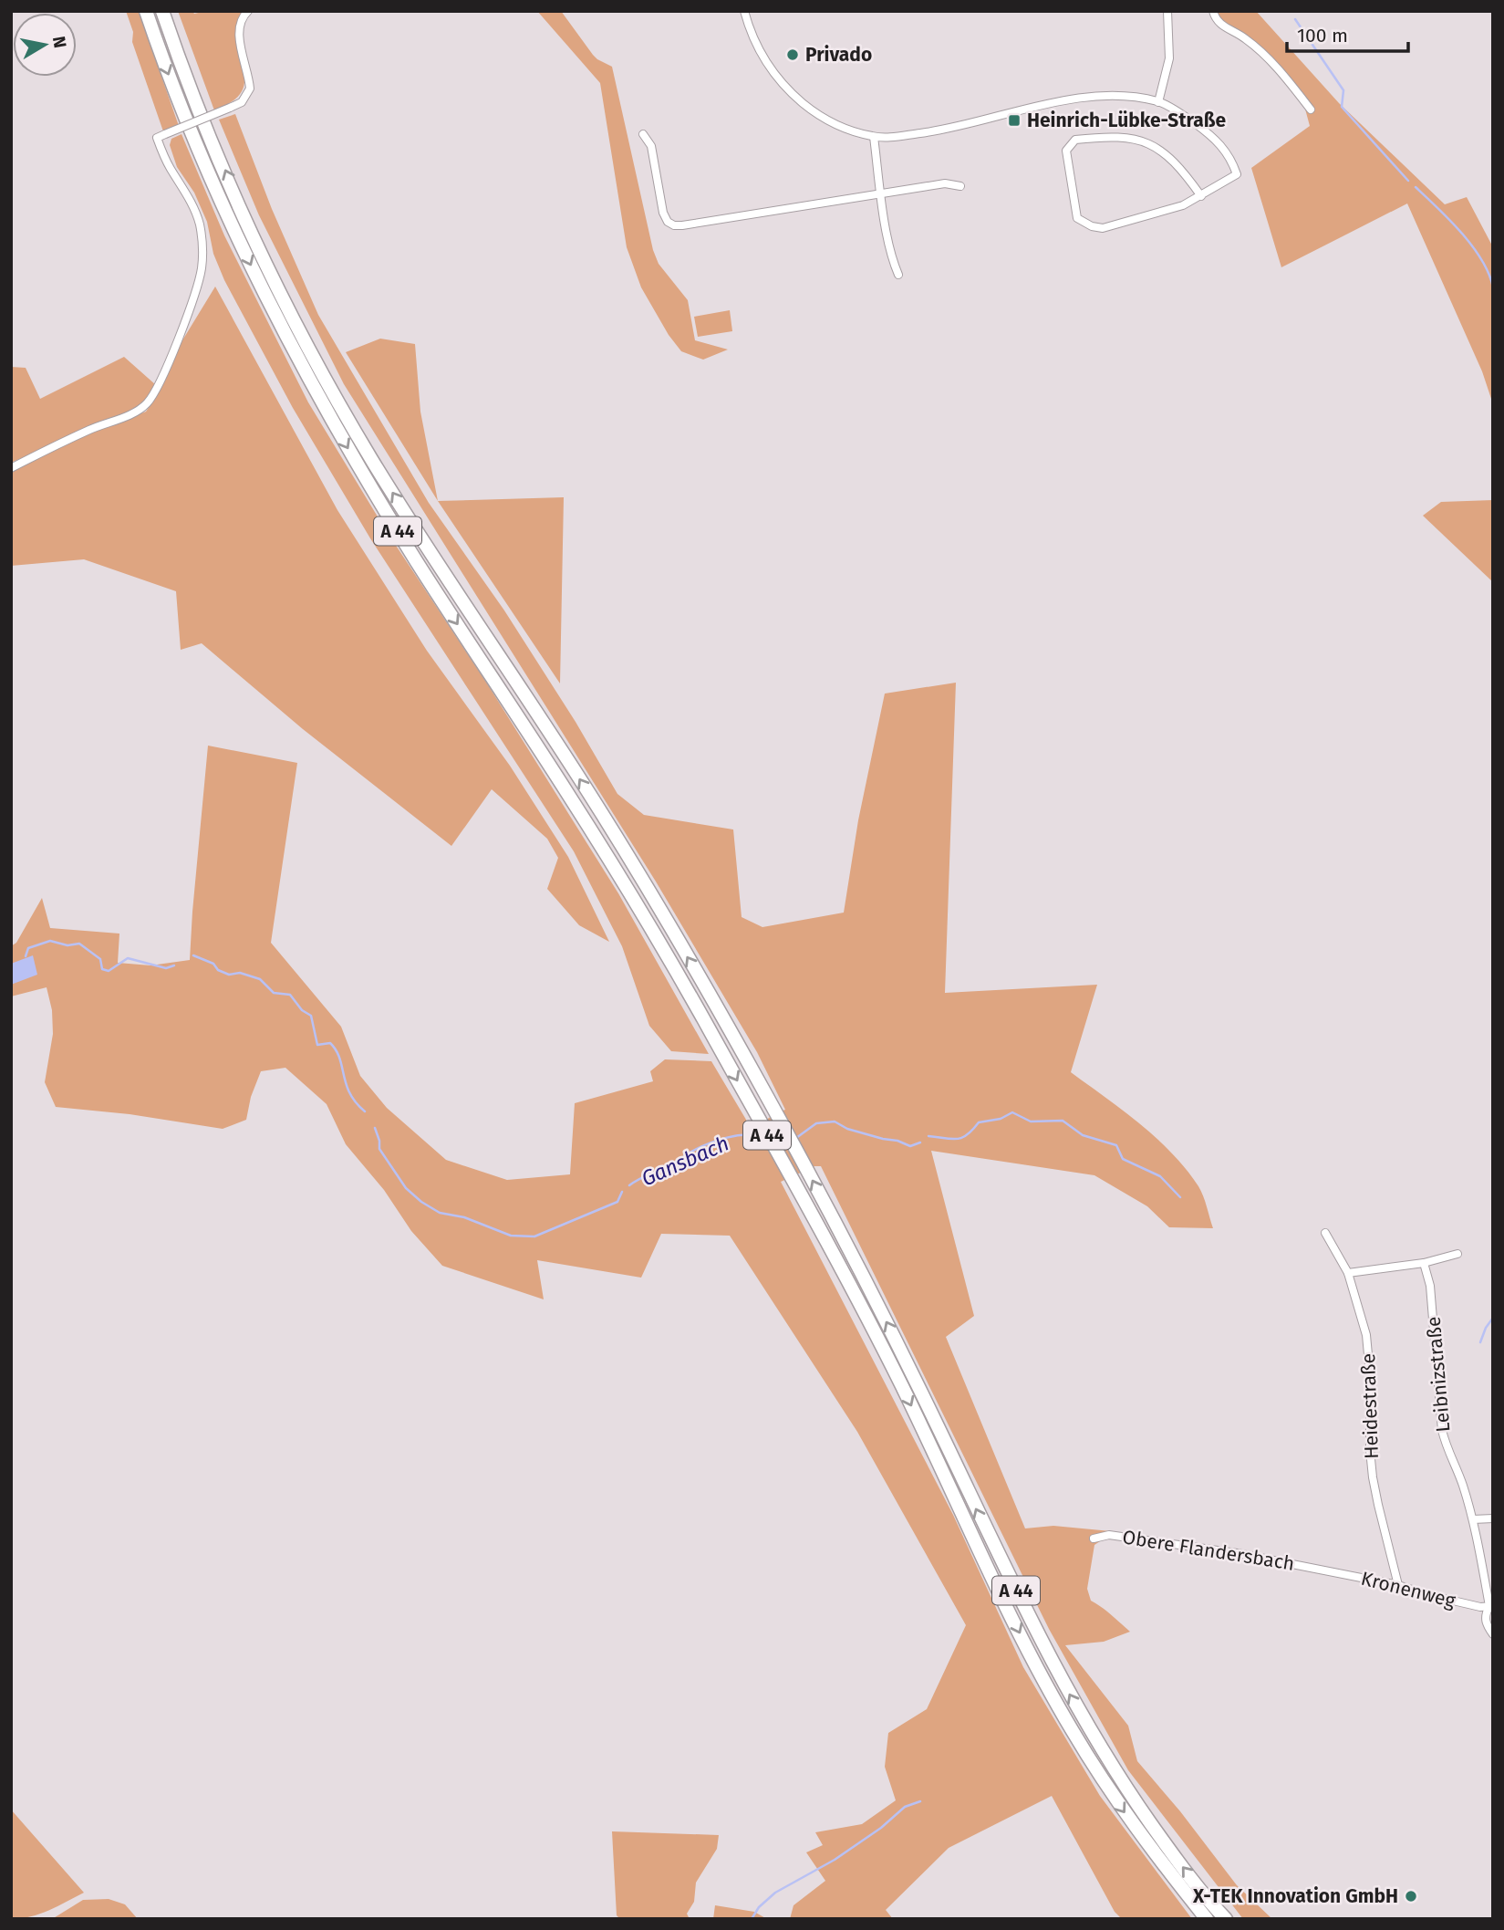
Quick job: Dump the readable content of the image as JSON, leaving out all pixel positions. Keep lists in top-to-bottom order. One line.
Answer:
{"streets":{"highway":["A 44"],"street":["Leibnizstraße","Heidestraße","Obere Flandersbach","Kronenweg"]},"crossings":[["Leibnizstraße","Kronenweg"],["Heidestraße","Kronenweg"],["Obere Flandersbach","Kronenweg"]],"water":["Gansbach"],"places":{"other":["Privado","X-TEK Innovation GmbH"],"transit":["Heinrich-Lübke-Straße"]},"scale_bar":"100 m","north":"right"}
